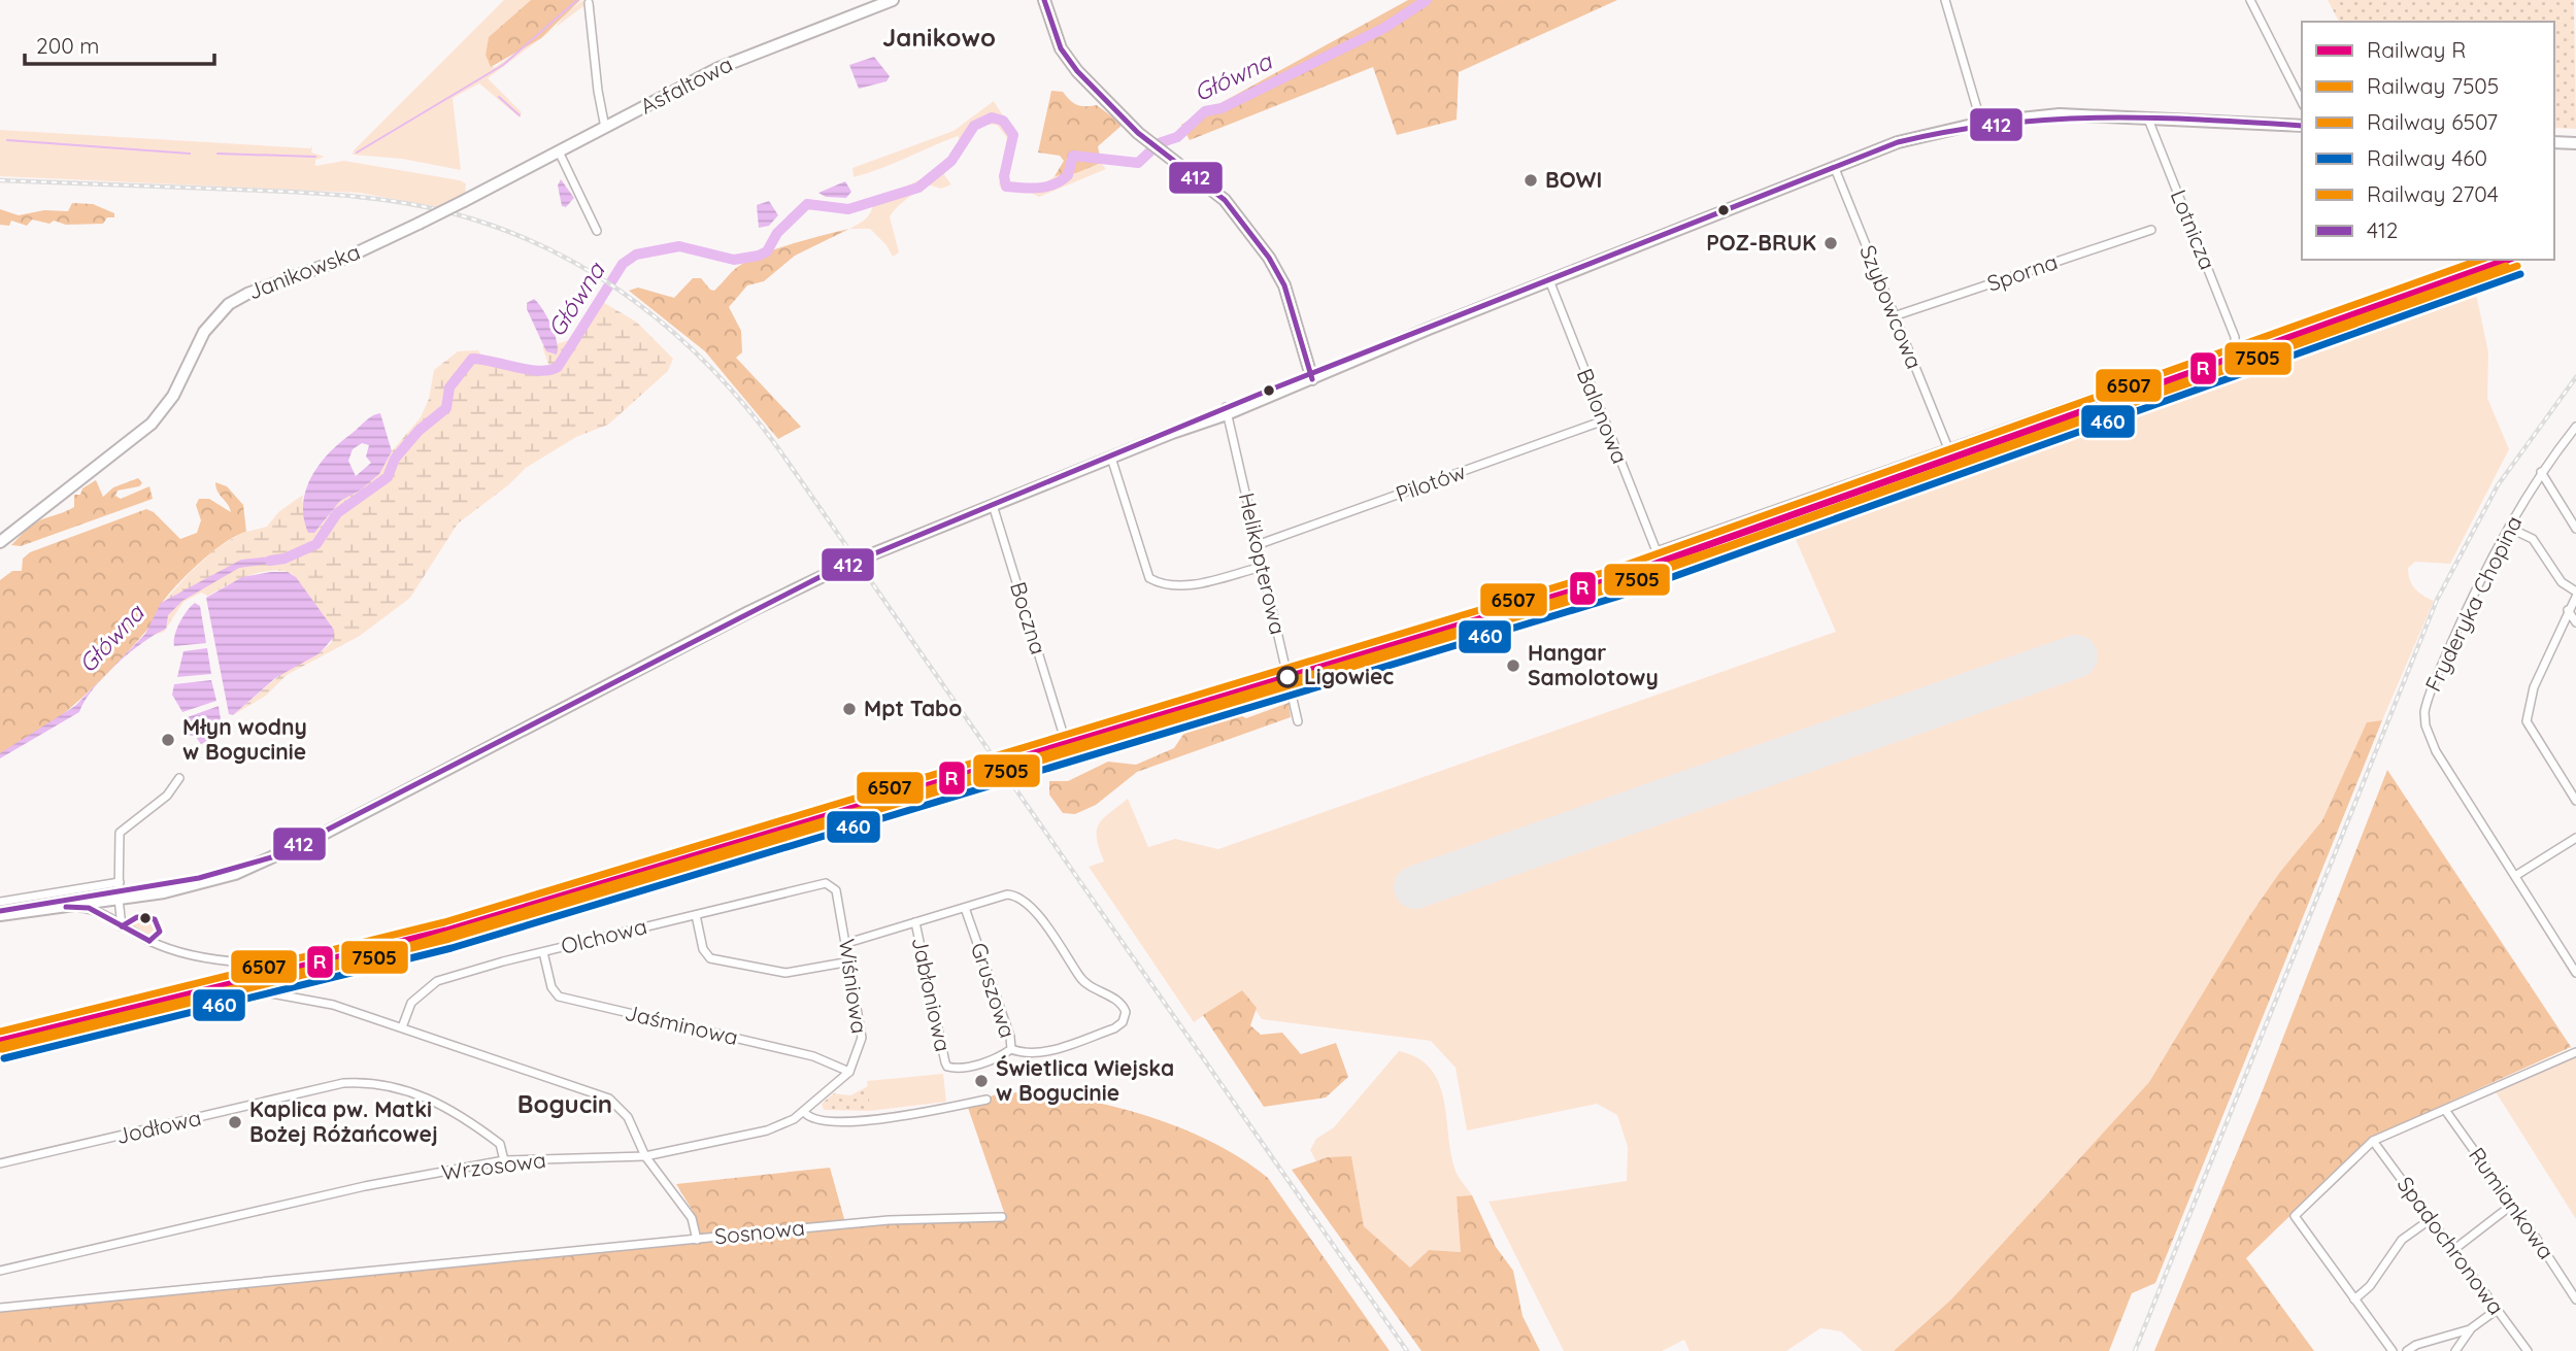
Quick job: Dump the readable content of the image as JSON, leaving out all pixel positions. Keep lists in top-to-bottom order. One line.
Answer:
{"streets":{"main road":["Asfaltowa","Janikowska"],"street":["Lotnicza","Sporna","Szybowcowa","Balonowa","Pilotów","Helikopterowa","Fryderyka Chopina","Boczna","Olchowa","Wiśniowa","Gruszowa","Jabłoniowa","Jaśminowa","Jodłowa","Wrzosowa","Rumiankowa","Sosnowa","Spadochronowa"]},"crossings":[["Asfaltowa","Janikowska"],["Lotnicza","Szybowcowa"],["Lotnicza","Balonowa"],["Sporna","Szybowcowa"],["Szybowcowa","Balonowa"],["Balonowa","Pilotów"],["Pilotów","Helikopterowa"],["Olchowa","Wiśniowa"],["Olchowa","Jaśminowa"],["Wiśniowa","Jaśminowa"],["Wiśniowa","Wrzosowa"],["Gruszowa","Jabłoniowa"],["Jodłowa","Wrzosowa"]],"districts":["Janikowo","Bogucin"],"water":["Główna"],"places":["BOWI","POZ-BRUK","Hangar Samolotowy","Ligowiec","Mpt Tabo","Młyn wodny w Bogucinie","Świetlica Wiejska w Bogucinie","Kaplica pw. Matki Bożej Różańcowej"],"lines":["transit line 412","rail line R","rail line 6507","rail line 7505","rail line 2704","rail line 460"],"legend":["Railway R","Railway 7505","Railway 6507","Railway 460","Railway 2704","412"],"scale_bar":"200 m"}
